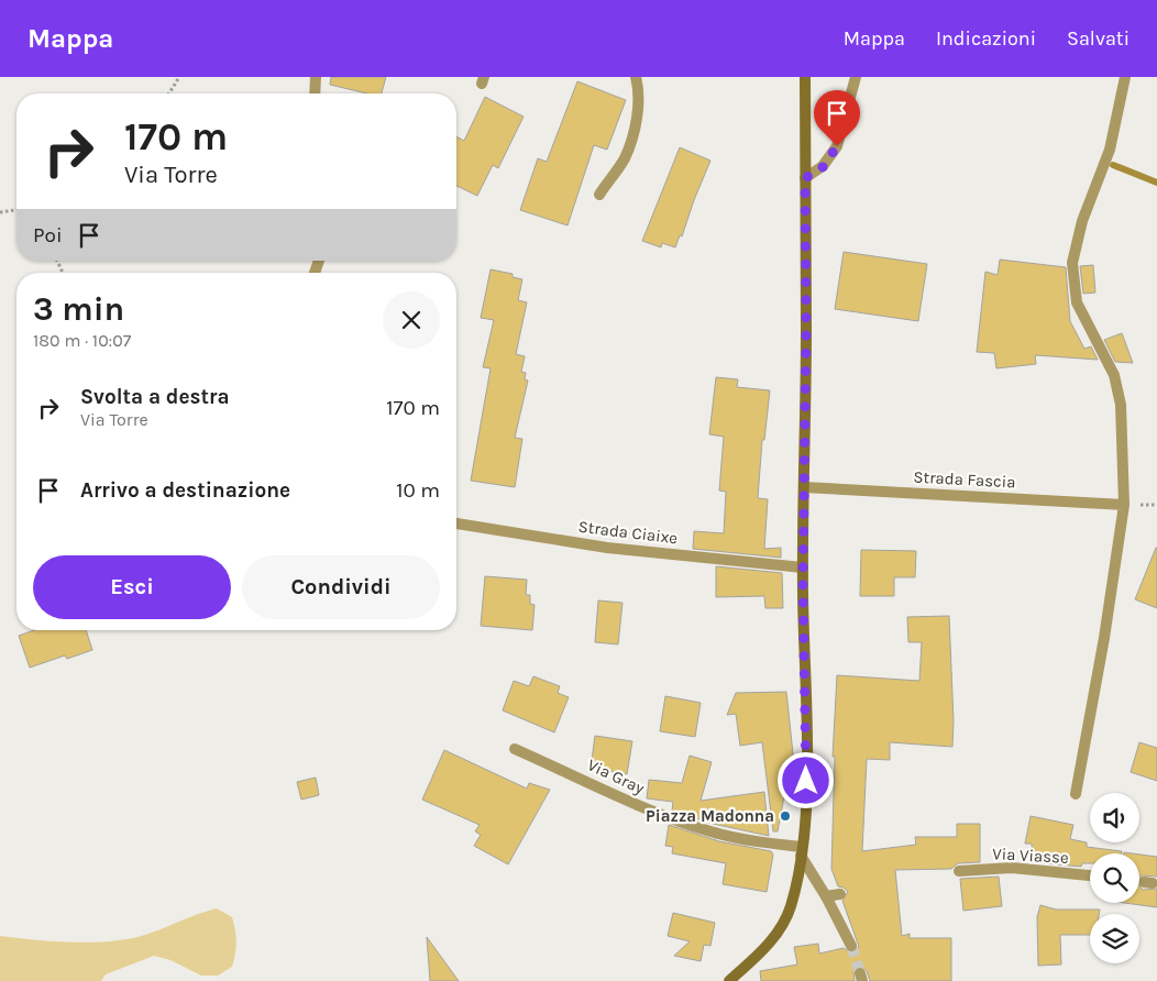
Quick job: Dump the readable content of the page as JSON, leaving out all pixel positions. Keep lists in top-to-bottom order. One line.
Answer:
{"streets":{"street":["Strada Fascia","Strada Ciaixe","Via Gray","Via Viasse"]},"places":["Piazza Madonna"],"page":{"header":"Mappa","nav":["Mappa","Indicazioni","Salvati"],"turn":["170 m","Via Torre"],"then":"Poi","heading":["3 min","180 m · 10:07"],"list":[{"name":"Svolta a destra","note":"Via Torre","value":"170 m"},{"name":"Arrivo a destinazione","value":"10 m"}],"buttons":["Esci","Condividi"]}}
